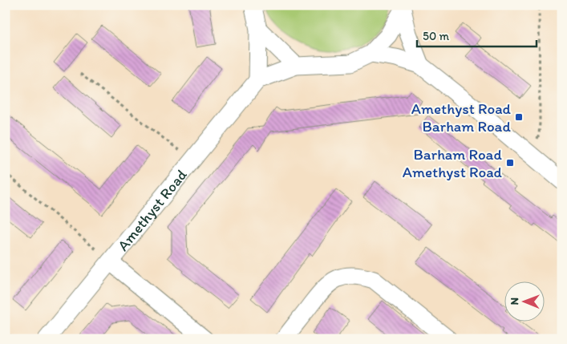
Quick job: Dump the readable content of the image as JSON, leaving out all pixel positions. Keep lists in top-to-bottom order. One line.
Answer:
{"streets":{"street":["Amethyst Road"]},"places":{"transit":["Amethyst Road Barham Road","Barham Road Amethyst Road"]},"scale_bar":"50 m","north":"left"}
